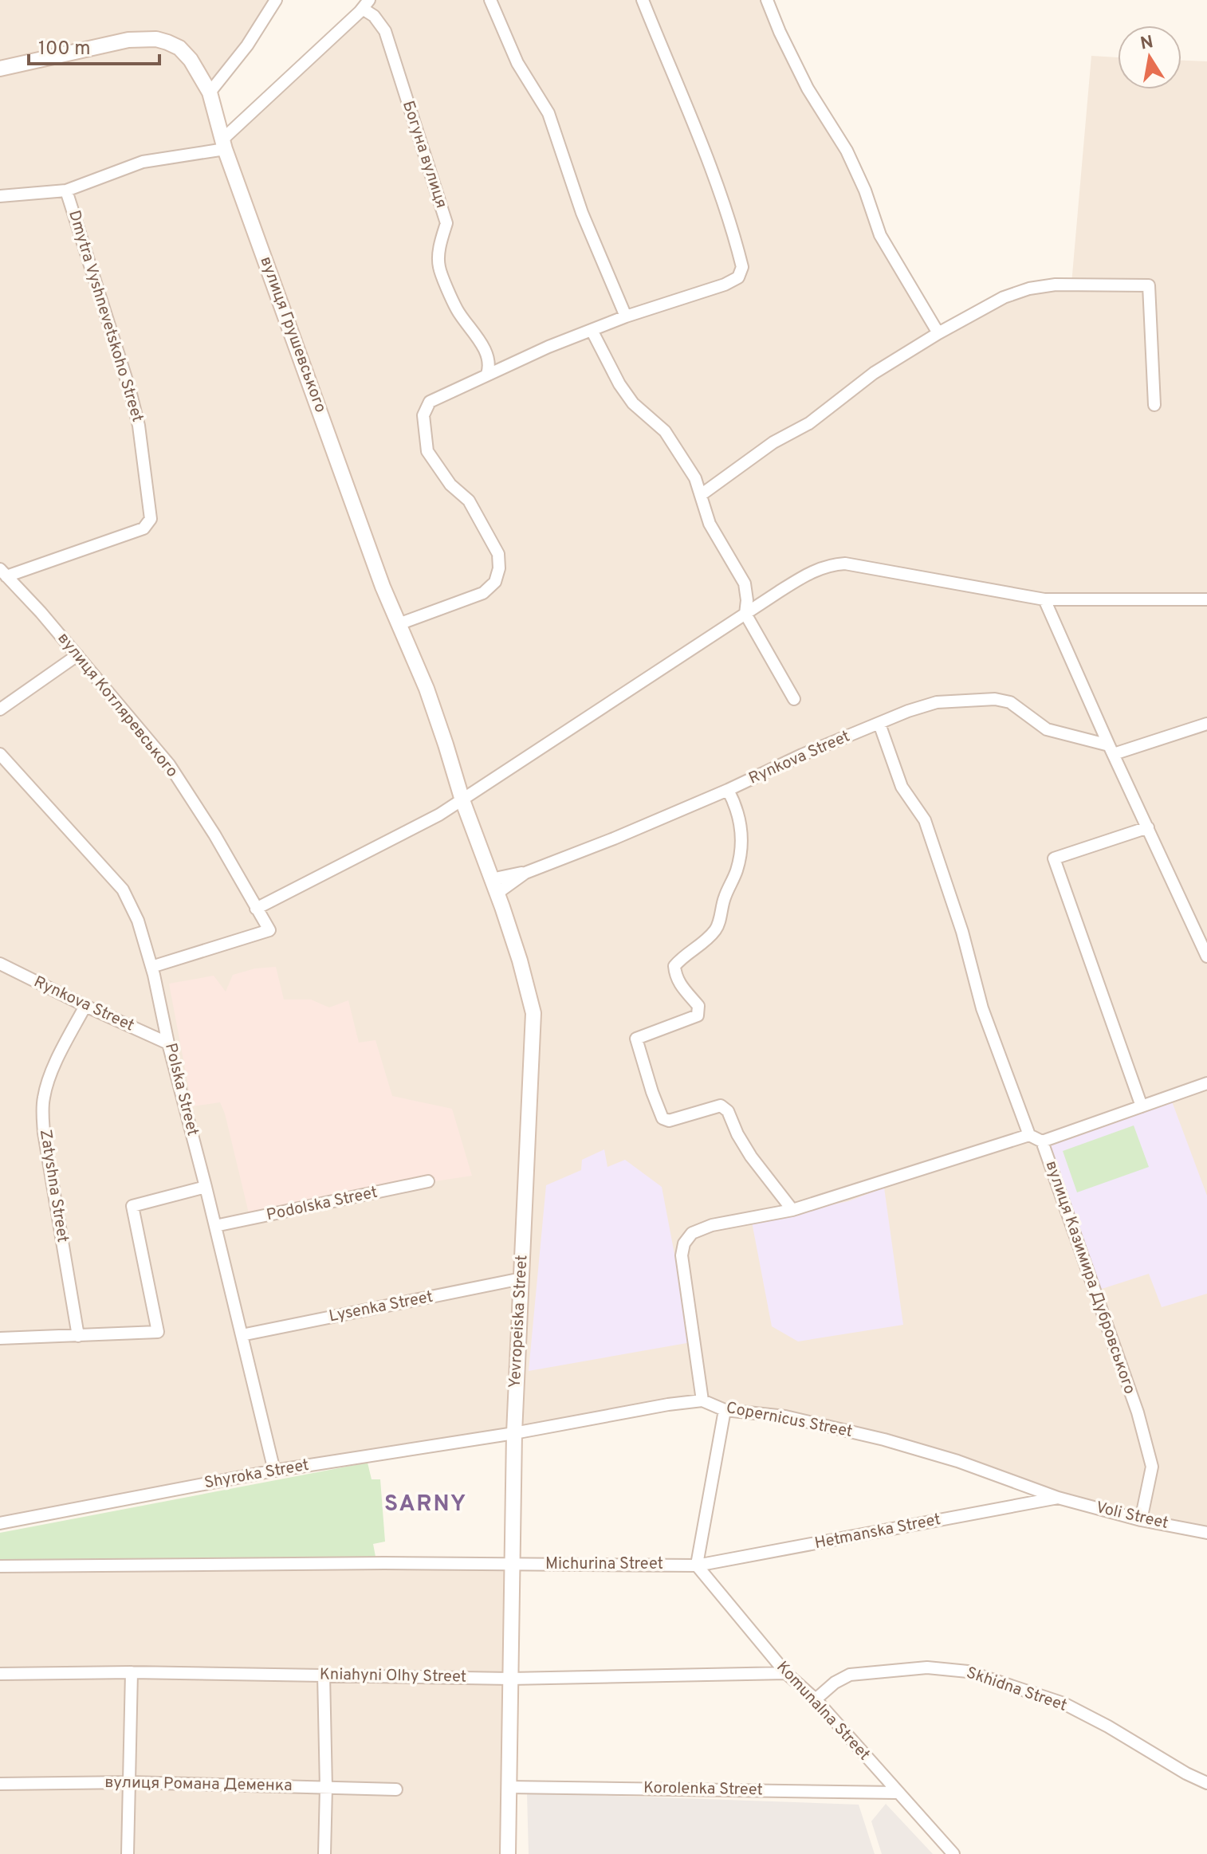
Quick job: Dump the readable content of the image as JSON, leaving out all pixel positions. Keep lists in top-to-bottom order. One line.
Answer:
{"streets":{"main road":["вулиця Грушевського","Yevropeiska Street"],"street":["Богуна вулиця","Dmytra Vyshnevetskoho Street","вулиця Котляревського","Rynkova Street","Polska Street","Zatyshna Street","Podolska Street","вулиця Казимира Дубровського","Lysenka Street","Copernicus Street","Shyroka Street","Voli Street","Hetmanska Street","Michurina Street","Kniahyni Olhy Street","Skhidna Street","Komunalna Street","вулиця Романа Деменка","Korolenka Street"]},"crossings":[["Dmytra Vyshnevetskoho Street","вулиця Котляревського"],["вулиця Грушевського","Yevropeiska Street"],["Rynkova Street","Polska Street"],["Rynkova Street","Zatyshna Street"],["Rynkova Street","Yevropeiska Street"],["Polska Street","Podolska Street"],["Polska Street","Lysenka Street"],["Polska Street","Shyroka Street"],["вулиця Казимира Дубровського","Voli Street"],["Lysenka Street","Yevropeiska Street"],["Yevropeiska Street","Copernicus Street"],["Yevropeiska Street","Shyroka Street"],["Yevropeiska Street","Michurina Street"],["Yevropeiska Street","Kniahyni Olhy Street"],["Yevropeiska Street","Korolenka Street"],["Copernicus Street","Shyroka Street"],["Copernicus Street","Voli Street"],["Copernicus Street","Hetmanska Street"],["Voli Street","Hetmanska Street"],["Hetmanska Street","Michurina Street"],["Hetmanska Street","Komunalna Street"],["Michurina Street","Komunalna Street"],["Kniahyni Olhy Street","Komunalna Street"],["Skhidna Street","Komunalna Street"],["Komunalna Street","Korolenka Street"]],"districts":["SARNY"],"scale_bar":"100 m","north":"top"}
